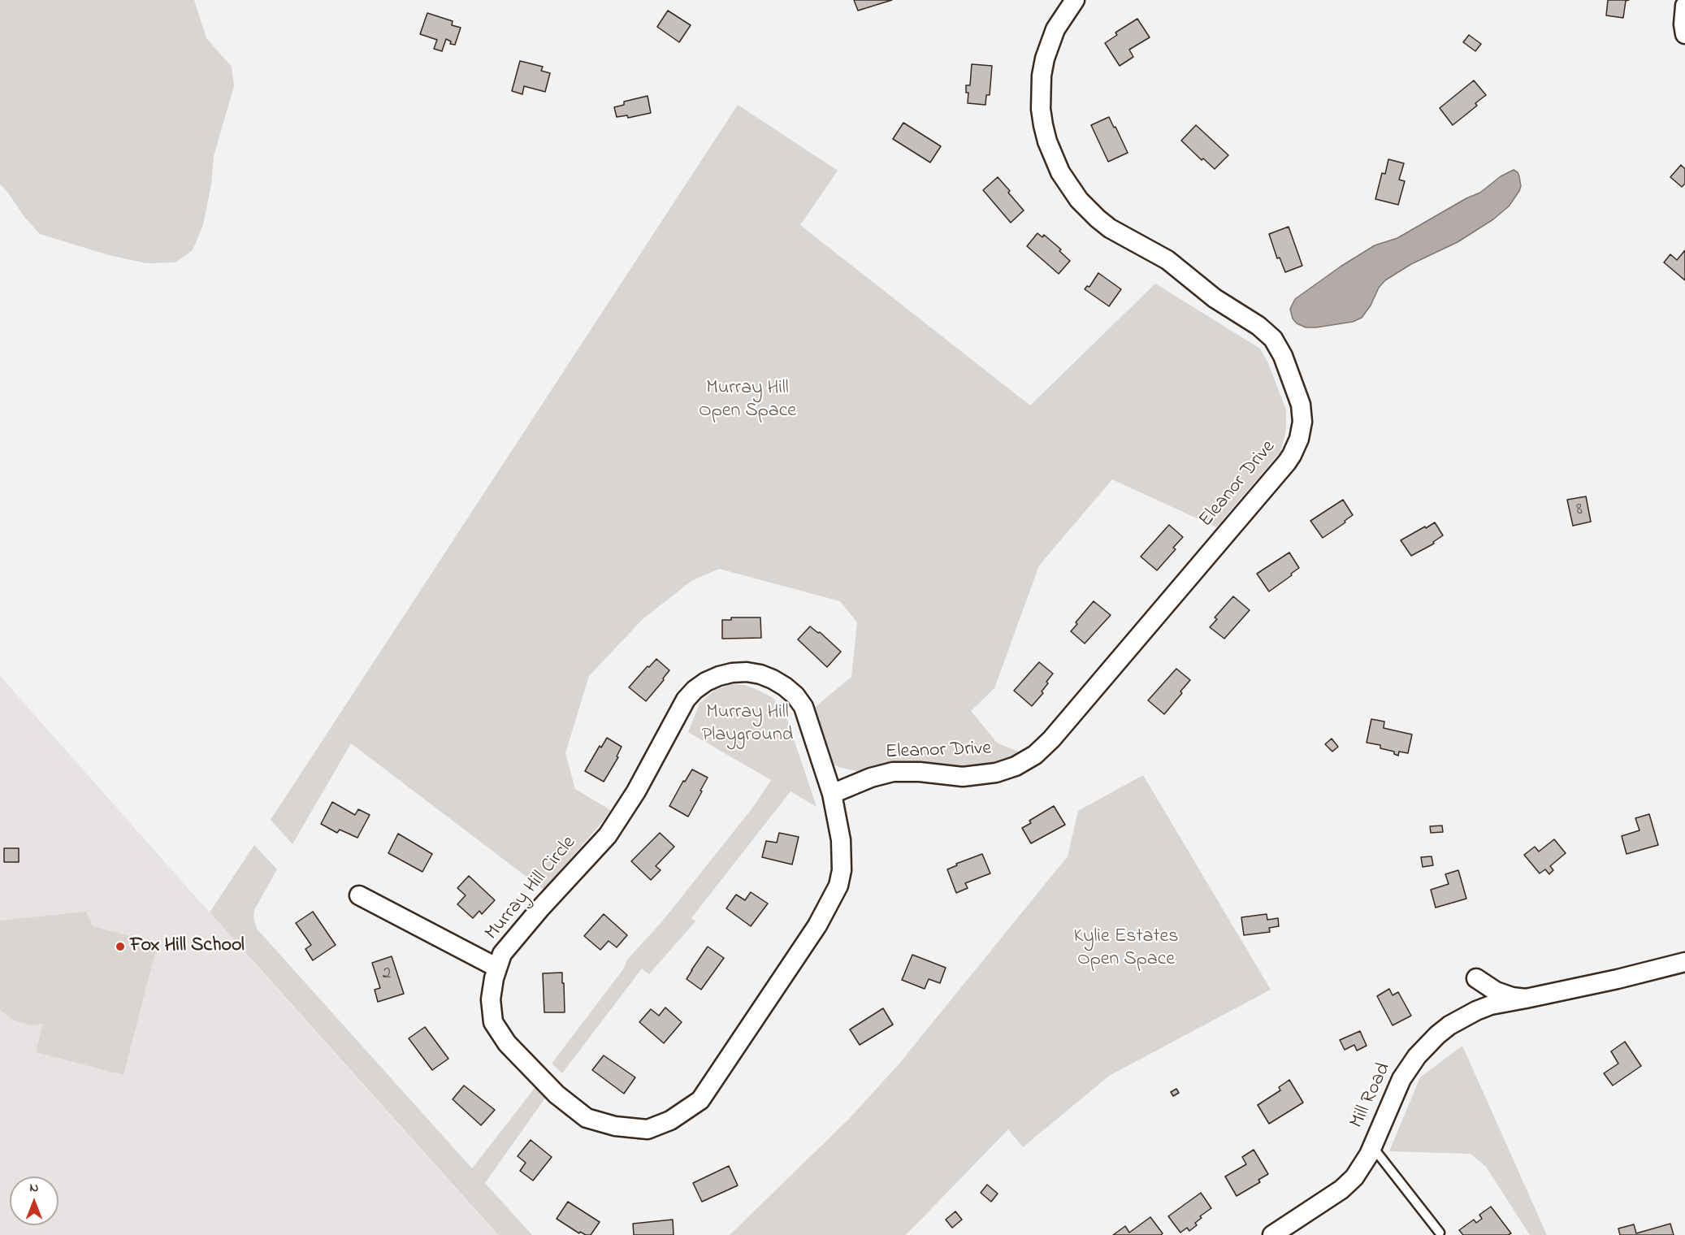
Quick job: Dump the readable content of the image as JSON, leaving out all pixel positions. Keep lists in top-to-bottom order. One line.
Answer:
{"streets":{"street":["Eleanor Drive","Murray Hill Circle","Mill Road"]},"crossings":[["Eleanor Drive","Murray Hill Circle"]],"parks":["Murray Hill Open Space","Murray Hill Playground","Kylie Estates Open Space"],"places":["Fox Hill School"],"house_numbers":["8","2"],"north":"top"}
